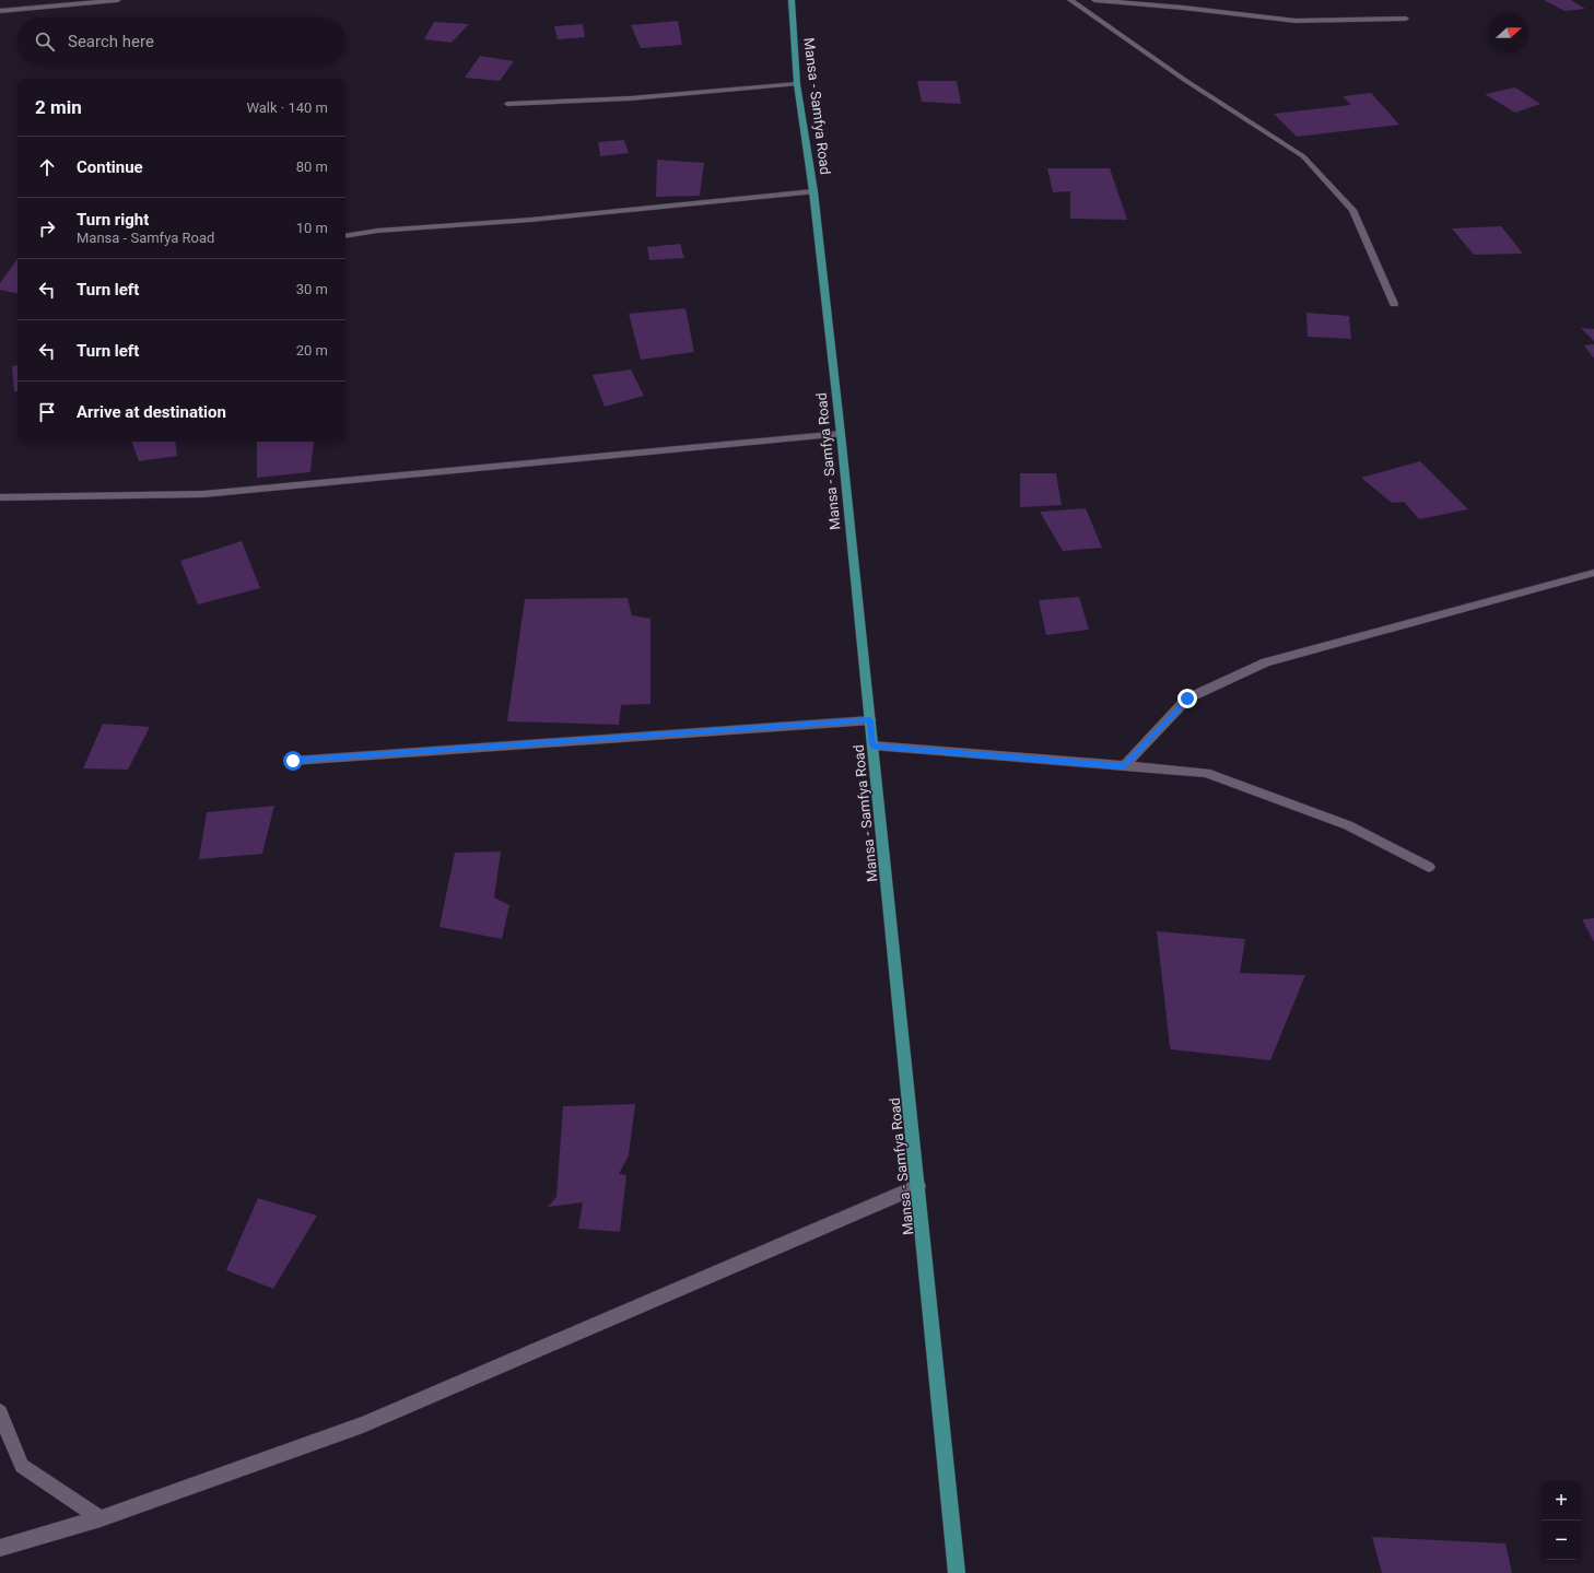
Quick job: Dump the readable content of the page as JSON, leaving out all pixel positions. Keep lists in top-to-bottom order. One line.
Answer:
{"streets":{"main road":["Mansa - Samfya Road"]},"north":"right","page":{"search":"Search here","heading":["2 min","Walk · 140 m"],"list":[["Continue","80 m"],["Turn right","Mansa - Samfya Road","10 m"],["Turn left","30 m"],["Turn left","20 m"],"Arrive at destination"],"map_buttons":["+","−"]}}
